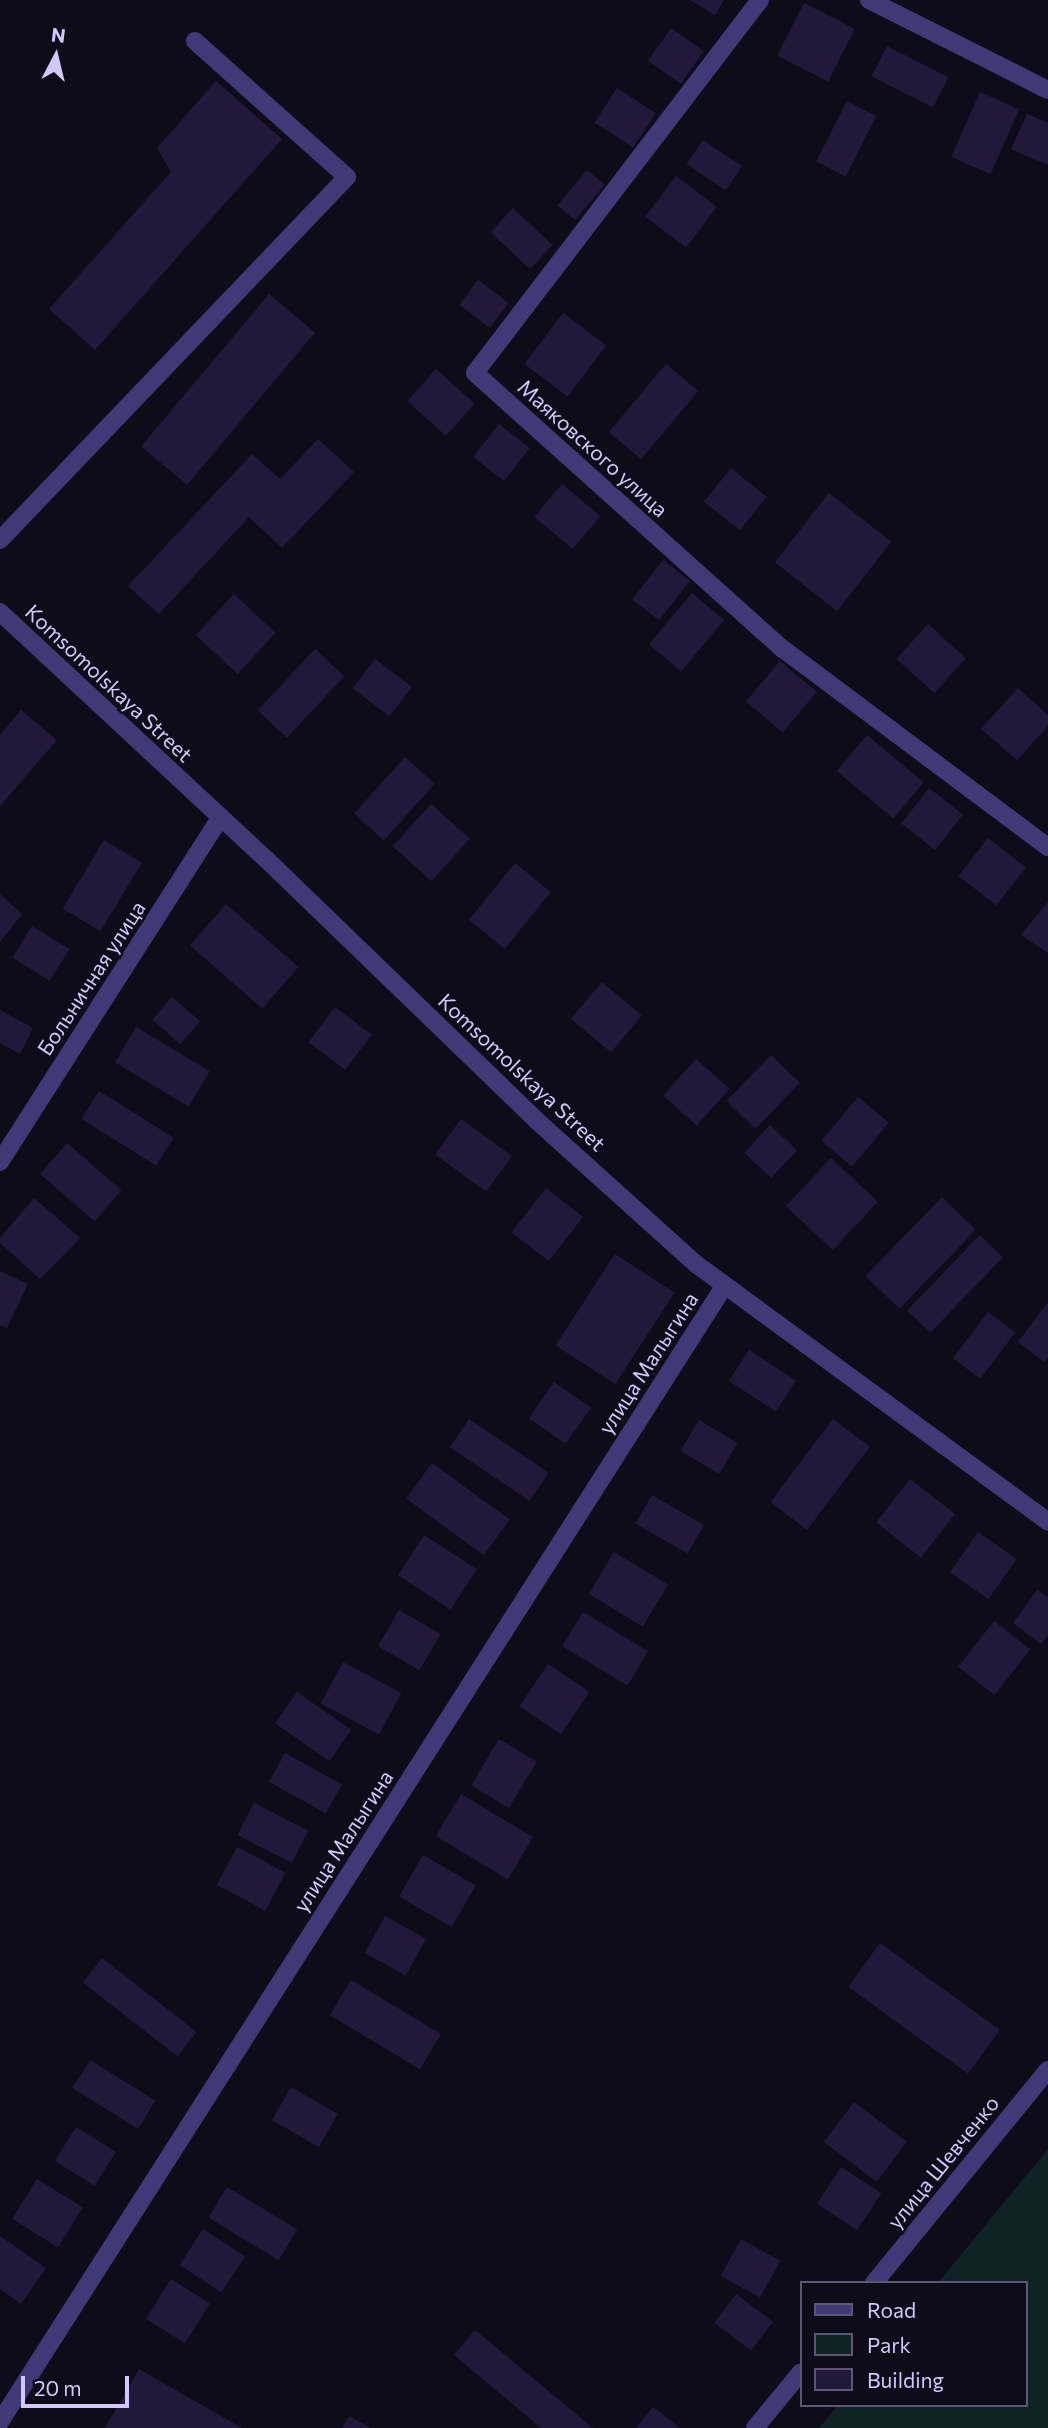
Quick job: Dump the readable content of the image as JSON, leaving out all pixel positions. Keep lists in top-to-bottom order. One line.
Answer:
{"streets":{"street":["Маяковского улица","Komsomolskaya Street","Больничная улица","улица Малыгина","улица Шевченко"]},"crossings":[["Komsomolskaya Street","Больничная улица"],["Komsomolskaya Street","улица Малыгина"]],"legend":["Road","Park","Building"],"scale_bar":"20 m","north":"top"}
